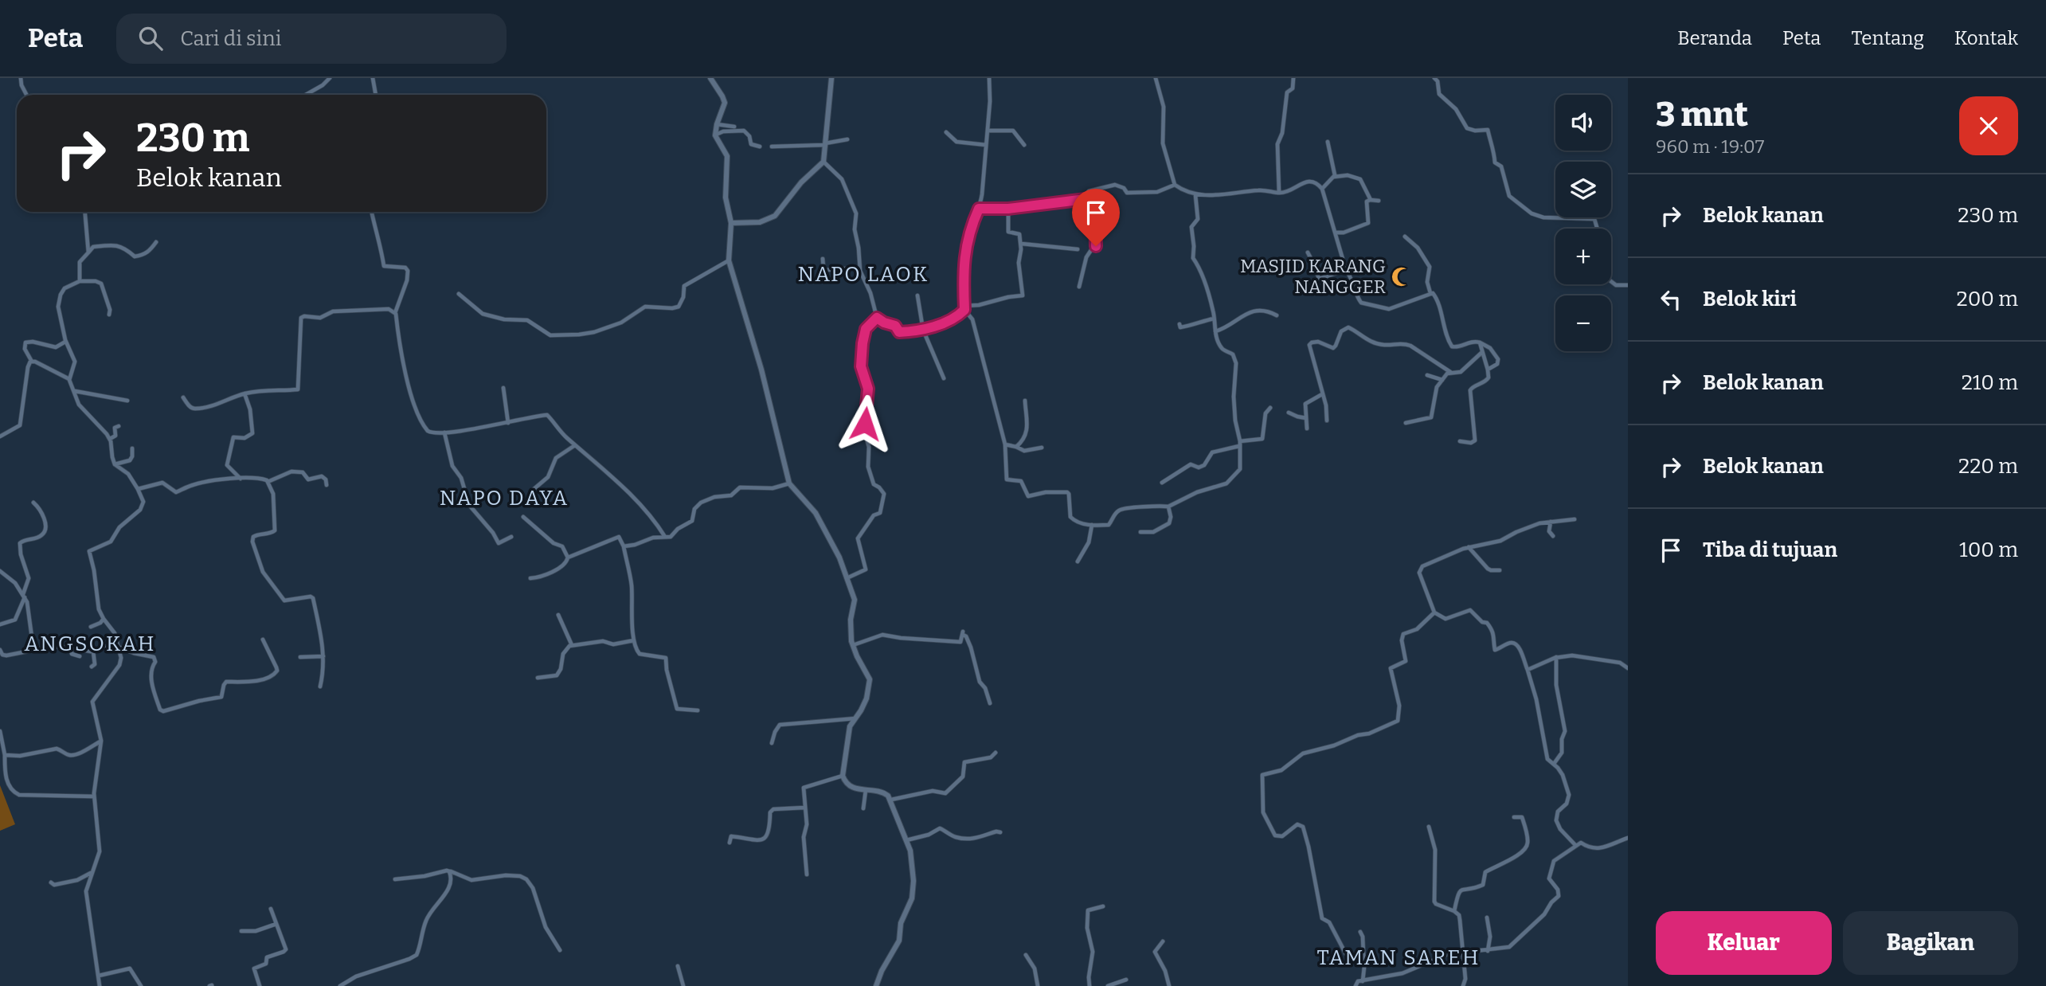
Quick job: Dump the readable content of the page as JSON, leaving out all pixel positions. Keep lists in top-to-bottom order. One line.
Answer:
{"districts":["NAPO LAOK","NAPO DAYA","ANGSOKAH","TAMAN SAREH"],"places":{"mosque":["MASJID KARANG NANGGER"]},"page":{"header":"Peta","search":"Cari di sini","nav":["Beranda","Peta","Tentang","Kontak"],"heading":["3 mnt","960 m · 19:07"],"map_buttons":["+","−"],"turn":["230 m","Belok kanan"],"list":[{"name":"Belok kanan","value":"230 m"},{"name":"Belok kiri","value":"200 m"},{"name":"Belok kanan","value":"210 m"},{"name":"Belok kanan","value":"220 m"},{"name":"Tiba di tujuan","value":"100 m"}],"buttons":["Keluar","Bagikan"]}}
